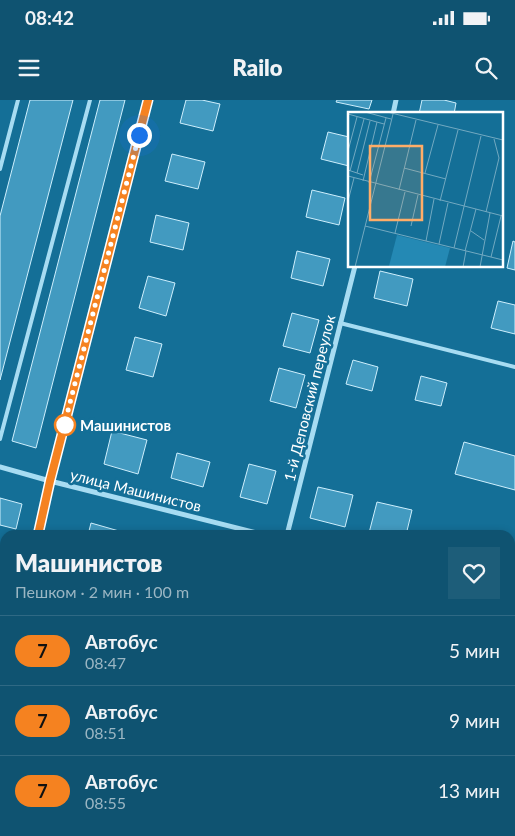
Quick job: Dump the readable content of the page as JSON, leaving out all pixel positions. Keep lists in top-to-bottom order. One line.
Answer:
{"streets":{"street":["1-й Деповский переулок","улица Машинистов"]},"places":["Машинистов"],"lines":["bus line 7"],"page":{"status":"08:42","header":"Railo","heading":["Машинистов","Пешком · 2 мин · 100 m"],"list":[{"mark":"7","name":"Автобус","note":"08:47","value":"5 мин"},{"mark":"7","name":"Автобус","note":"08:51","value":"9 мин"},{"mark":"7","name":"Автобус","note":"08:55","value":"13 мин"}]}}
